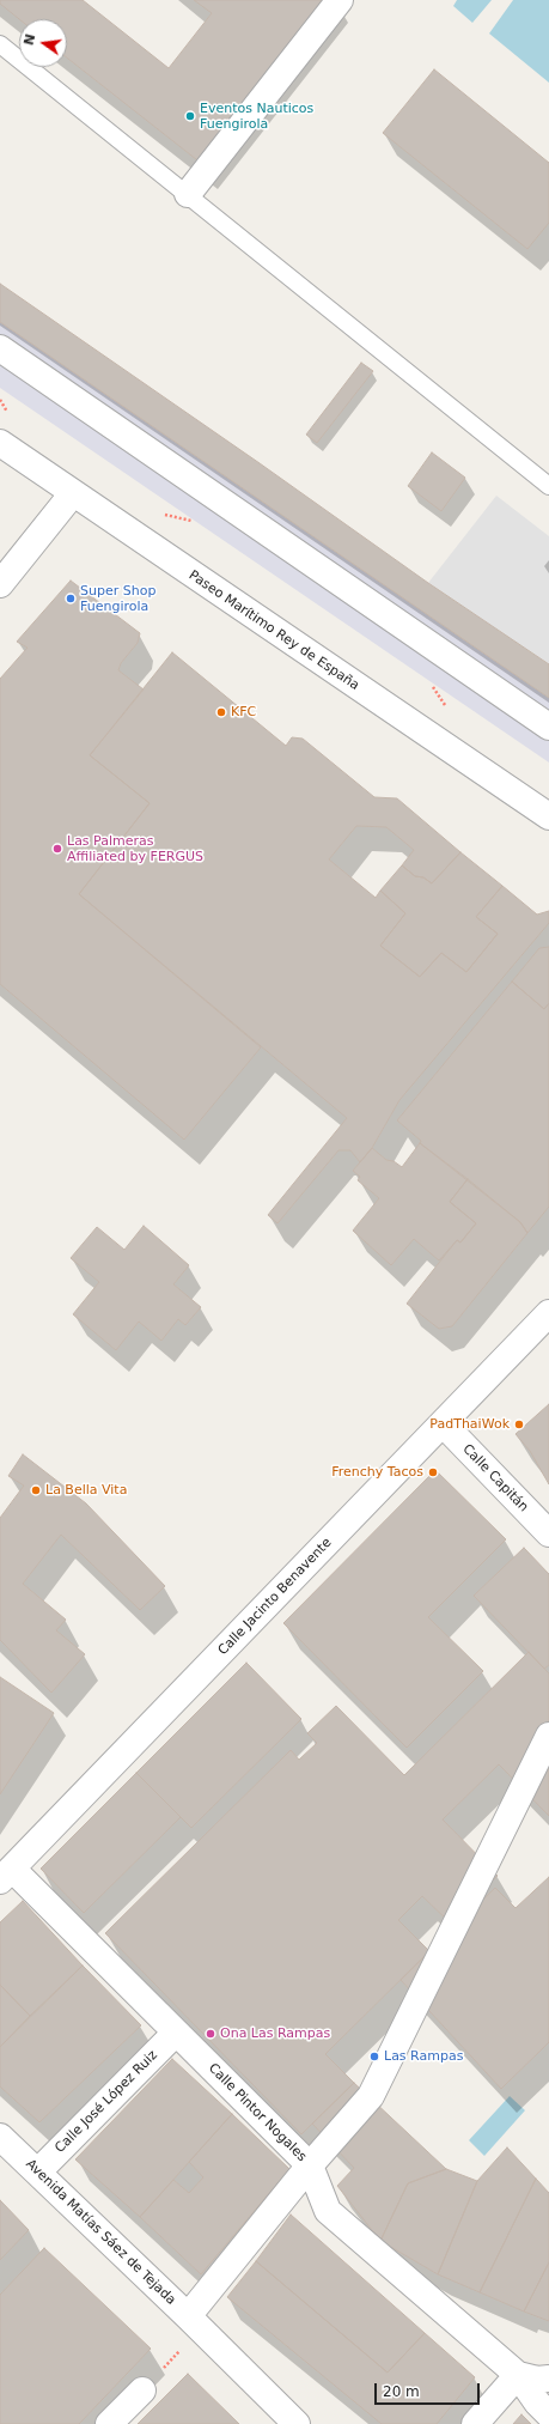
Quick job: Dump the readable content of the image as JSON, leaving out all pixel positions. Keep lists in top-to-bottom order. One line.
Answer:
{"streets":{"street":["Paseo Marítimo Rey de España","Calle Capitán","Calle Jacinto Benavente","Calle José López Ruiz","Calle Pintor Nogales","Avenida Matías Sáez de Tejada"]},"crossings":[["Calle Capitán","Calle Jacinto Benavente"],["Calle Jacinto Benavente","Calle Pintor Nogales"],["Calle José López Ruiz","Calle Pintor Nogales"],["Calle José López Ruiz","Avenida Matías Sáez de Tejada"]],"places":["Eventos Nauticos Fuengirola","Super Shop Fuengirola","KFC","Las Palmeras Affiliated by FERGUS","PadThaiWok","Frenchy Tacos","La Bella Vita","Ona Las Rampas","Las Rampas"],"scale_bar":"20 m","north":"left"}
